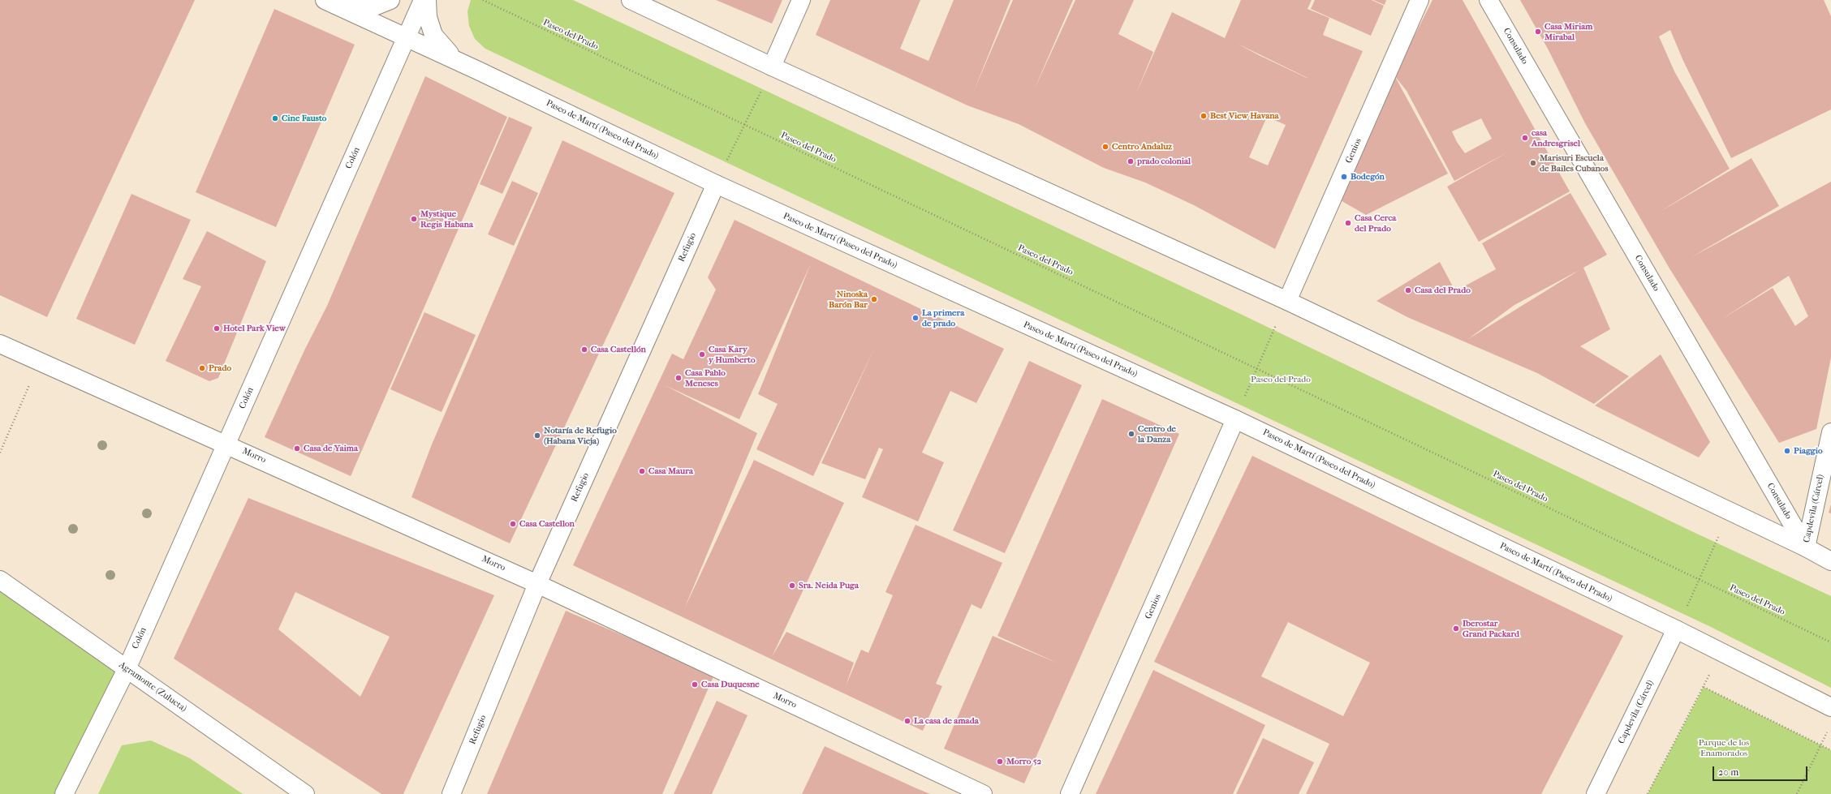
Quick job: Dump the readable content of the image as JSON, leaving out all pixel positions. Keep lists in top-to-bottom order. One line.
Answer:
{"streets":{"street":["Consulado","Paseo de Martí (Paseo del Prado)","Genios","Colón","Refugio","Morro","Capdevila (Cárcel)","Agramonte (Zulueta)"],"path":["Paseo del Prado"]},"crossings":[["Consulado","Capdevila (Cárcel)"],["Paseo de Martí (Paseo del Prado)","Genios"],["Paseo de Martí (Paseo del Prado)","Colón"],["Paseo de Martí (Paseo del Prado)","Refugio"],["Paseo de Martí (Paseo del Prado)","Capdevila (Cárcel)"],["Colón","Morro"],["Colón","Agramonte (Zulueta)"],["Refugio","Morro"]],"parks":["Paseo del Prado","Parque de los Enamorados"],"places":["Casa Miriam Mirabal","Best View Havana","Cine Fausto","casa Andresgrisel","Centro Andaluz","prado colonial","Marisuri Escuela de Bailes Cubanos","Bodegón","Mystique Regis Habana","Casa Cerca del Prado","Casa del Prado","Ninoska Barón Bar","La primera de prado","Hotel Park View","Casa Castellón","Casa Kary y Humberto","Prado","Casa Pablo Meneses","Centro de la Danza","Notaría de Refugio (Habana Vieja)","Casa de Yaima","Piaggio","Casa Maura","Casa Castellon","Sra. Neida Puga","Iberostar Grand Packard","Casa Duquesne","La casa de amada","Morro 52"],"scale_bar":"20 m"}
